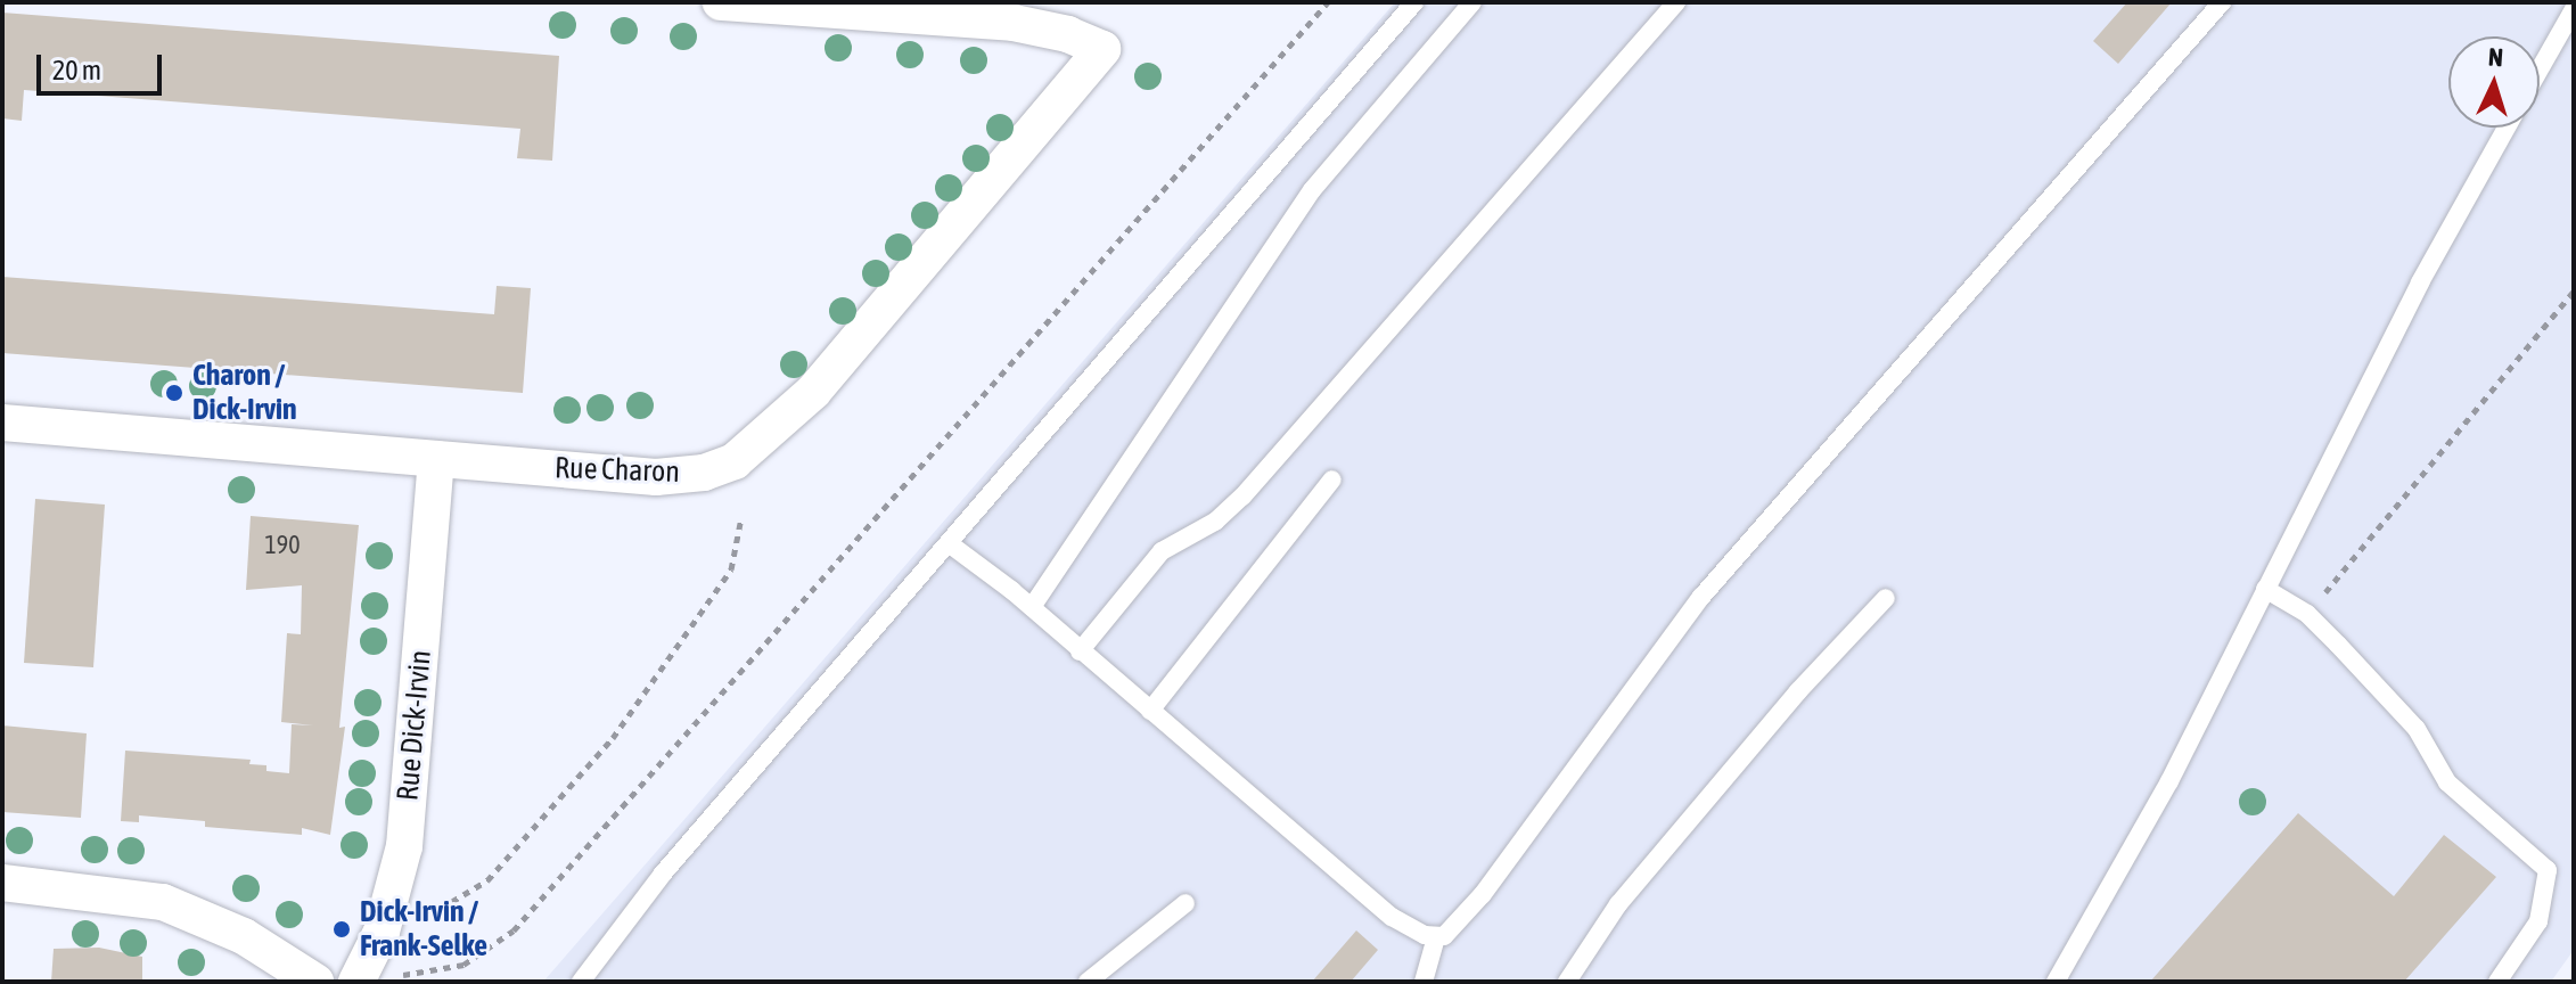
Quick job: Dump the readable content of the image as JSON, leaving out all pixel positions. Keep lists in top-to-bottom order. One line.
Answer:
{"streets":{"street":["Rue Charon","Rue Dick-Irvin"]},"crossings":[["Rue Charon","Rue Dick-Irvin"]],"places":["Charon / Dick-Irvin","Dick-Irvin / Frank-Selke"],"house_numbers":["190"],"scale_bar":"20 m","north":"top"}
